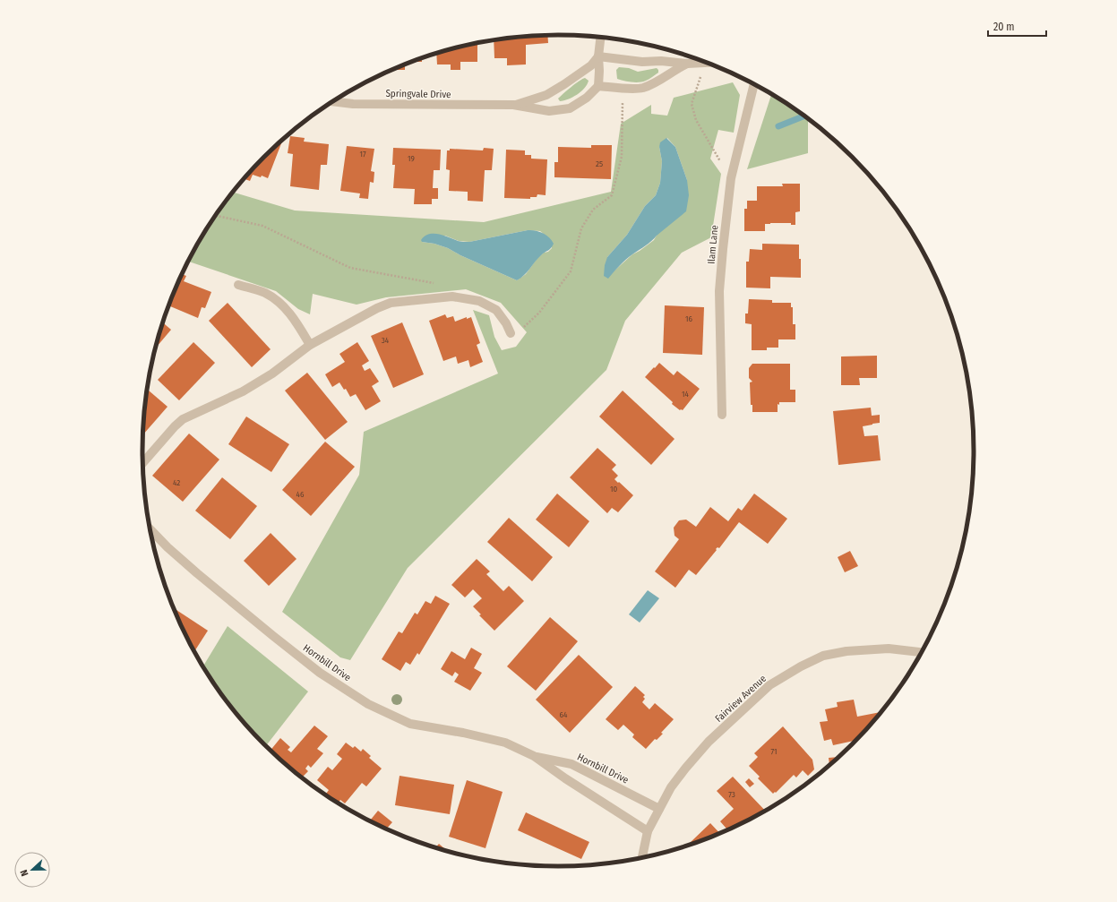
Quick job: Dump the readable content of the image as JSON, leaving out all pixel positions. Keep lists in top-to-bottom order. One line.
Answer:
{"streets":{"street":["Springvale Drive","Ilam Lane","Hornbill Drive","Fairview Avenue"]},"crossings":[["Hornbill Drive","Fairview Avenue"]],"house_numbers":["17","19","25","16","34","14","42","10","46","64","71","73"],"scale_bar":"20 m","north":"left"}
